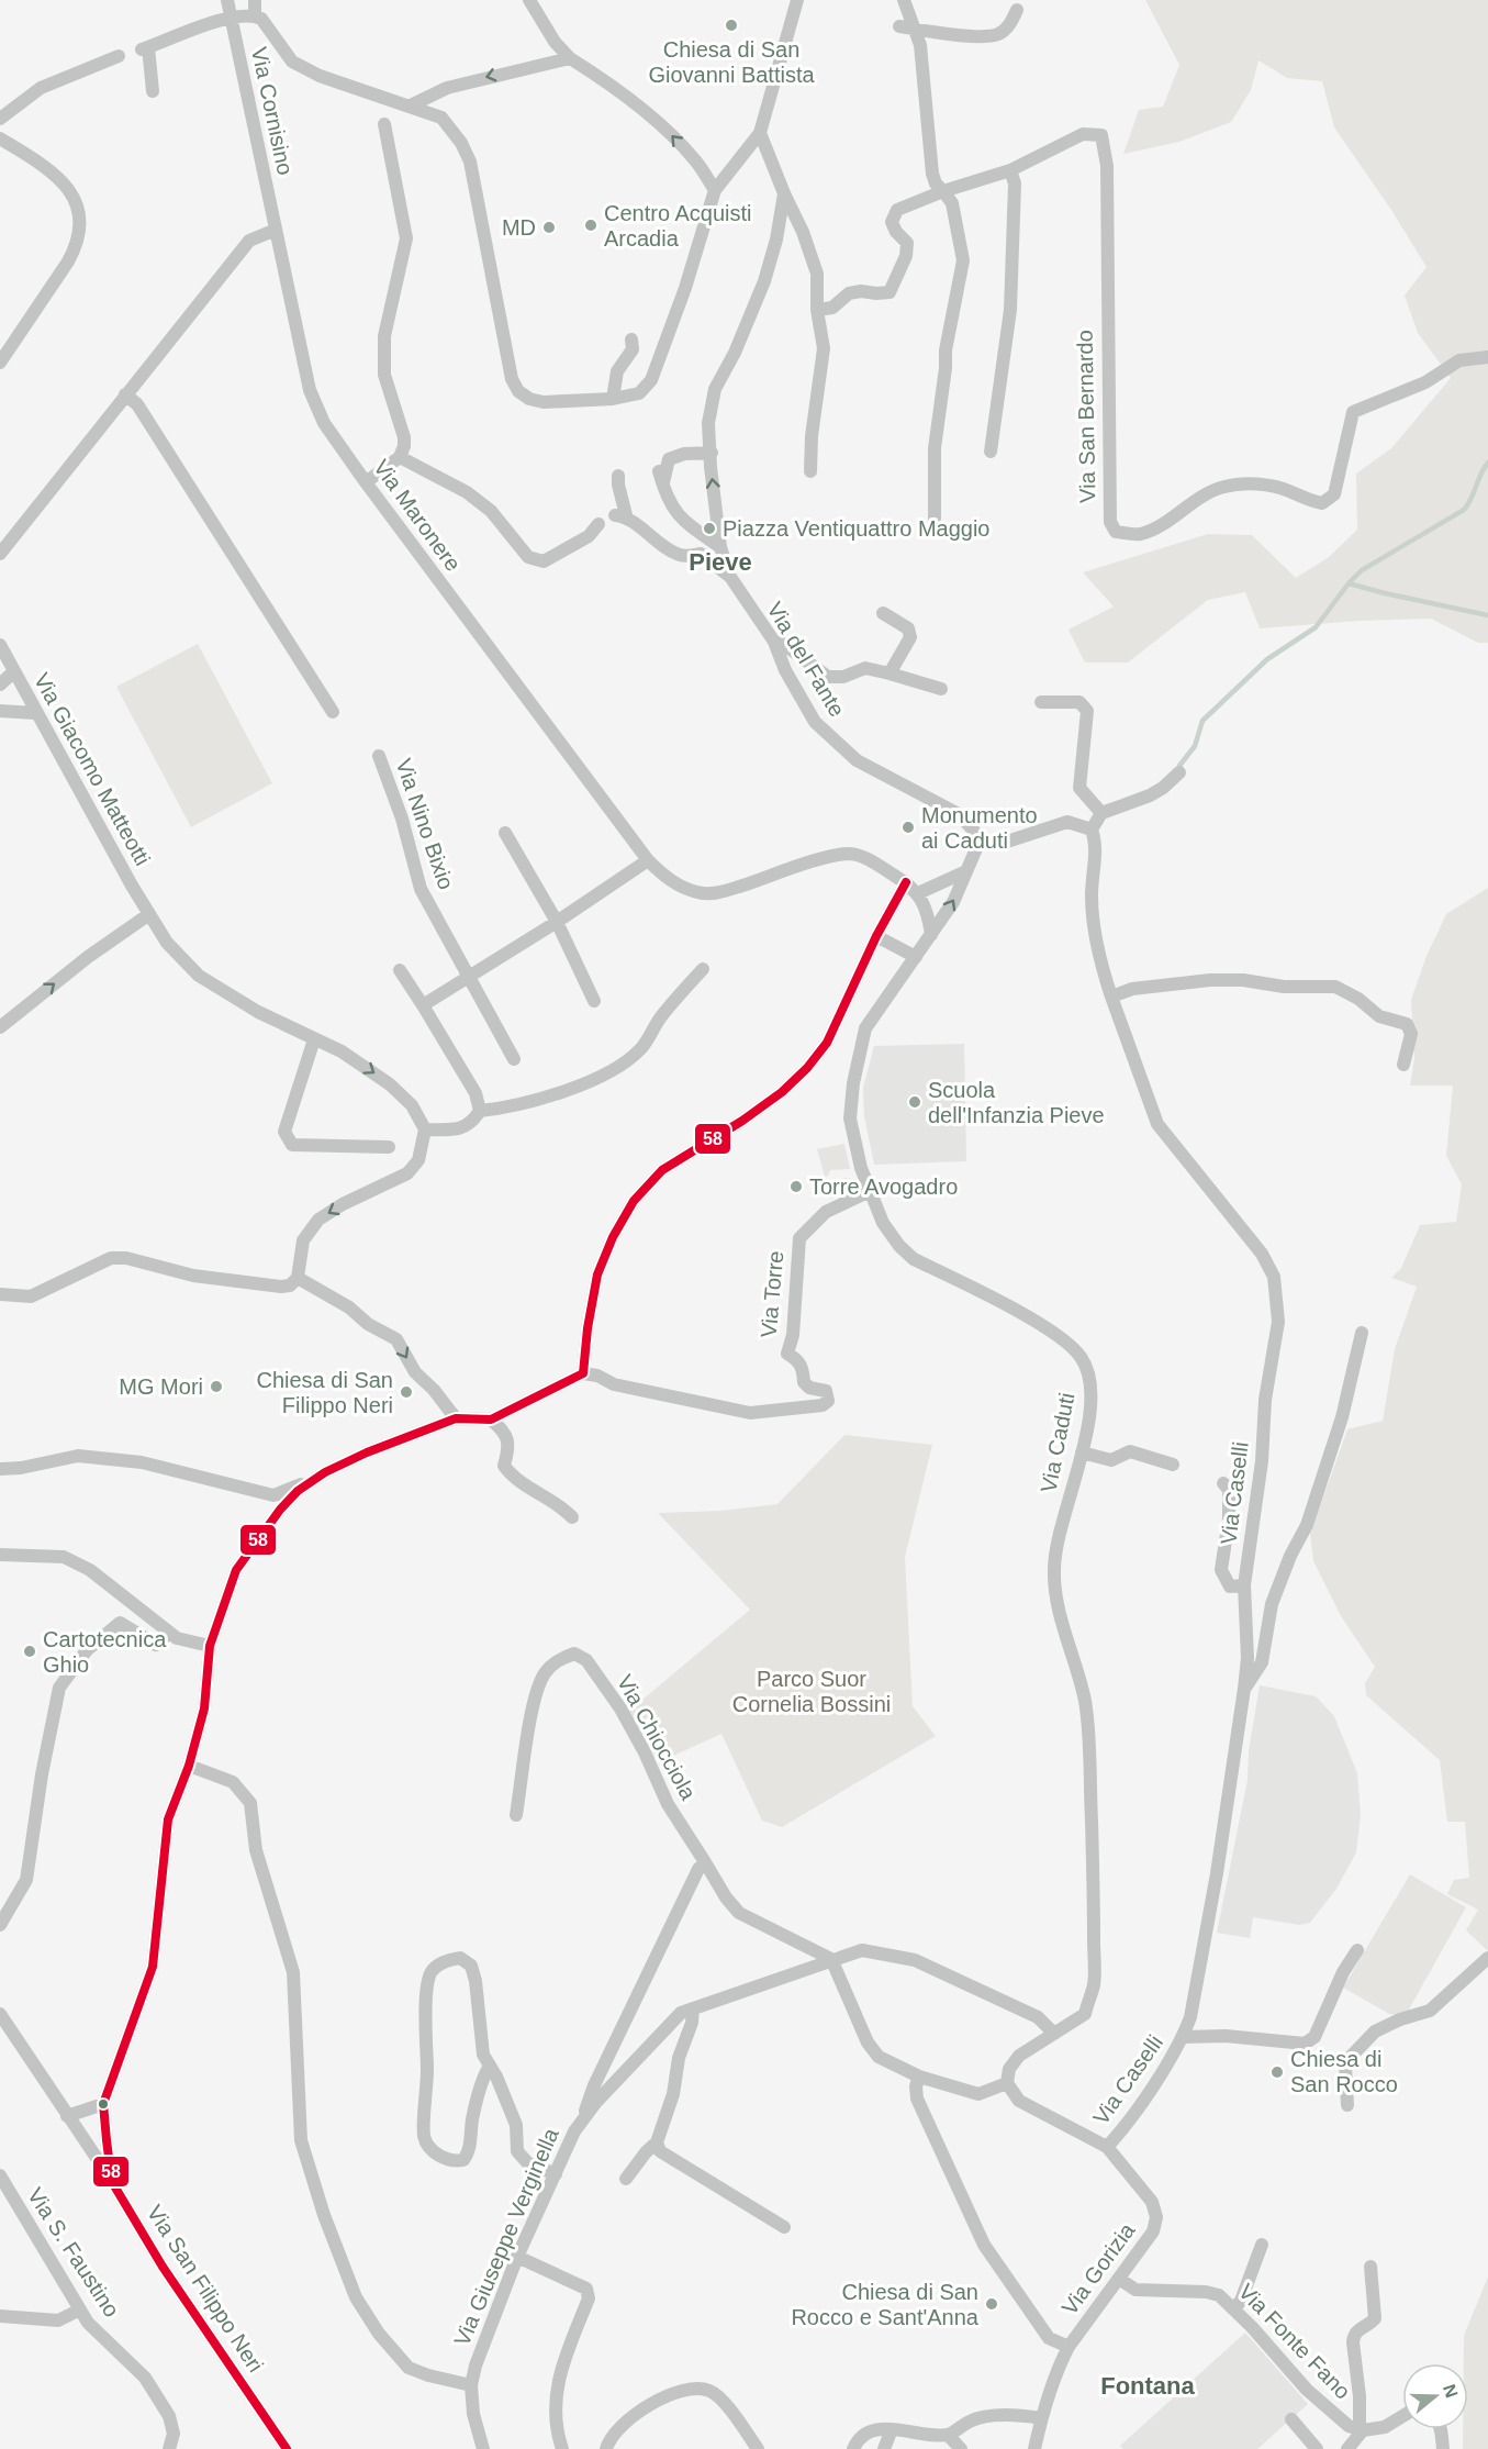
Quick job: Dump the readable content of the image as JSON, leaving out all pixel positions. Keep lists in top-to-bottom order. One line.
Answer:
{"streets":{"street":["Via Cornisino","Via San Bernardo","Via Maronere","Via del Fante","Via Giacomo Matteotti","Via Nino Bixio","Via Torre","Via Caduti","Via Caselli","Via Chiocciola","Via Giuseppe Verginella","Via S. Faustino","Via Gorizia","Via San Filippo Neri","Via Fonte Fano"]},"crossings":[["Via Cornisino","Via Maronere"],["Via Maronere","Via Caduti"],["Via Torre","Via Caduti"],["Via Caduti","Via Giuseppe Verginella"],["Via Caselli","Via Gorizia"],["Via Chiocciola","Via Giuseppe Verginella"],["Via Gorizia","Via Fonte Fano"]],"districts":["Pieve","Fontana"],"parks":["Parco Suor Cornelia Bossini"],"places":["Chiesa di San Giovanni Battista","Centro Acquisti Arcadia","MD","Piazza Ventiquattro Maggio","Monumento ai Caduti","Scuola dell'Infanzia Pieve","Torre Avogadro","MG Mori","Chiesa di San Filippo Neri","Cartotecnica Ghio","Chiesa di San Rocco","Chiesa di San Rocco e Sant'Anna"],"lines":["transit line 58"],"north":"right"}
